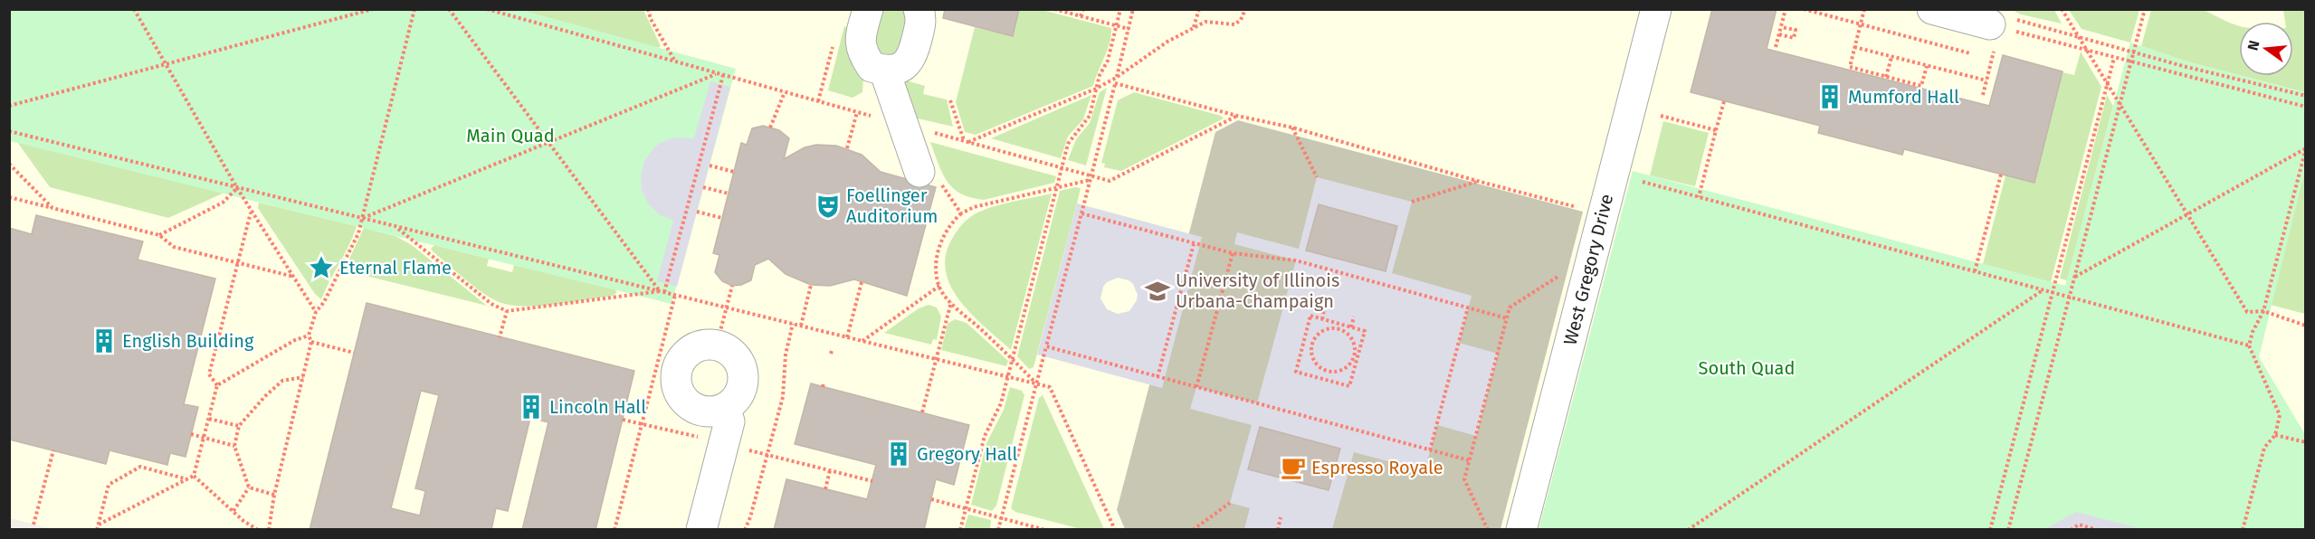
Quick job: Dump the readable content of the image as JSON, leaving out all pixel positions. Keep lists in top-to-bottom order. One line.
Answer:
{"streets":{"street":["West Gregory Drive"]},"parks":["Main Quad","South Quad"],"places":{"building":["Mumford Hall","English Building","Lincoln Hall","Gregory Hall"],"theatre":["Foellinger Auditorium"],"place":["Eternal Flame"],"school or university":["University of Illinois Urbana-Champaign"],"cafe":["Espresso Royale"]},"north":"left"}
